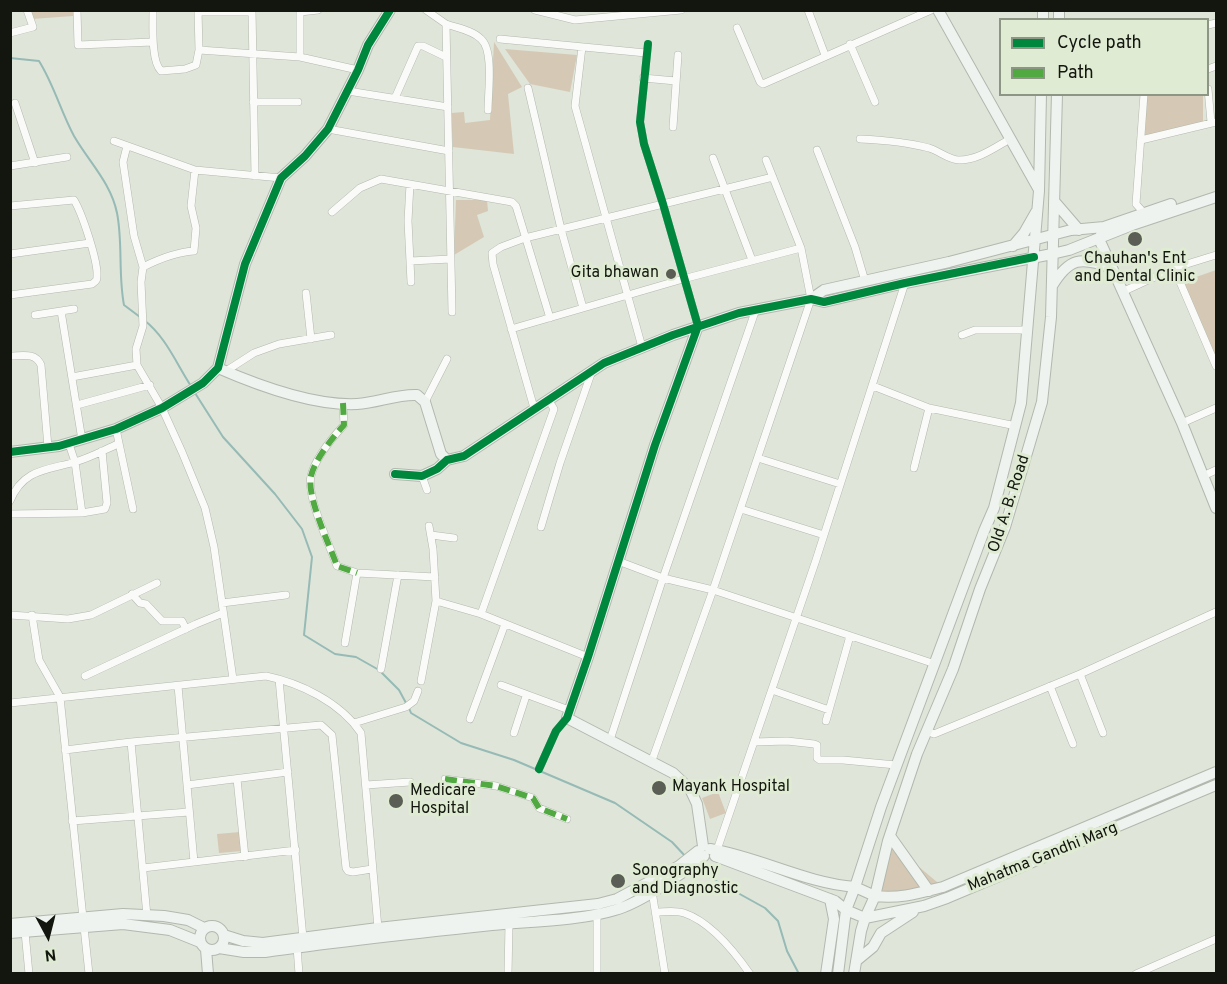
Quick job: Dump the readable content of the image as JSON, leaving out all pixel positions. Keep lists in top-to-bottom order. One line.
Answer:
{"streets":{"main road":["Old A. B. Road","Mahatma Gandhi Marg"]},"crossings":[["Old A. B. Road","Mahatma Gandhi Marg"]],"places":["Chauhan's Ent and Dental Clinic","Gita bhawan","Mayank Hospital","Medicare Hospital","Sonography and Diagnostic"],"legend":["Cycle path","Path"],"north":"bottom"}
